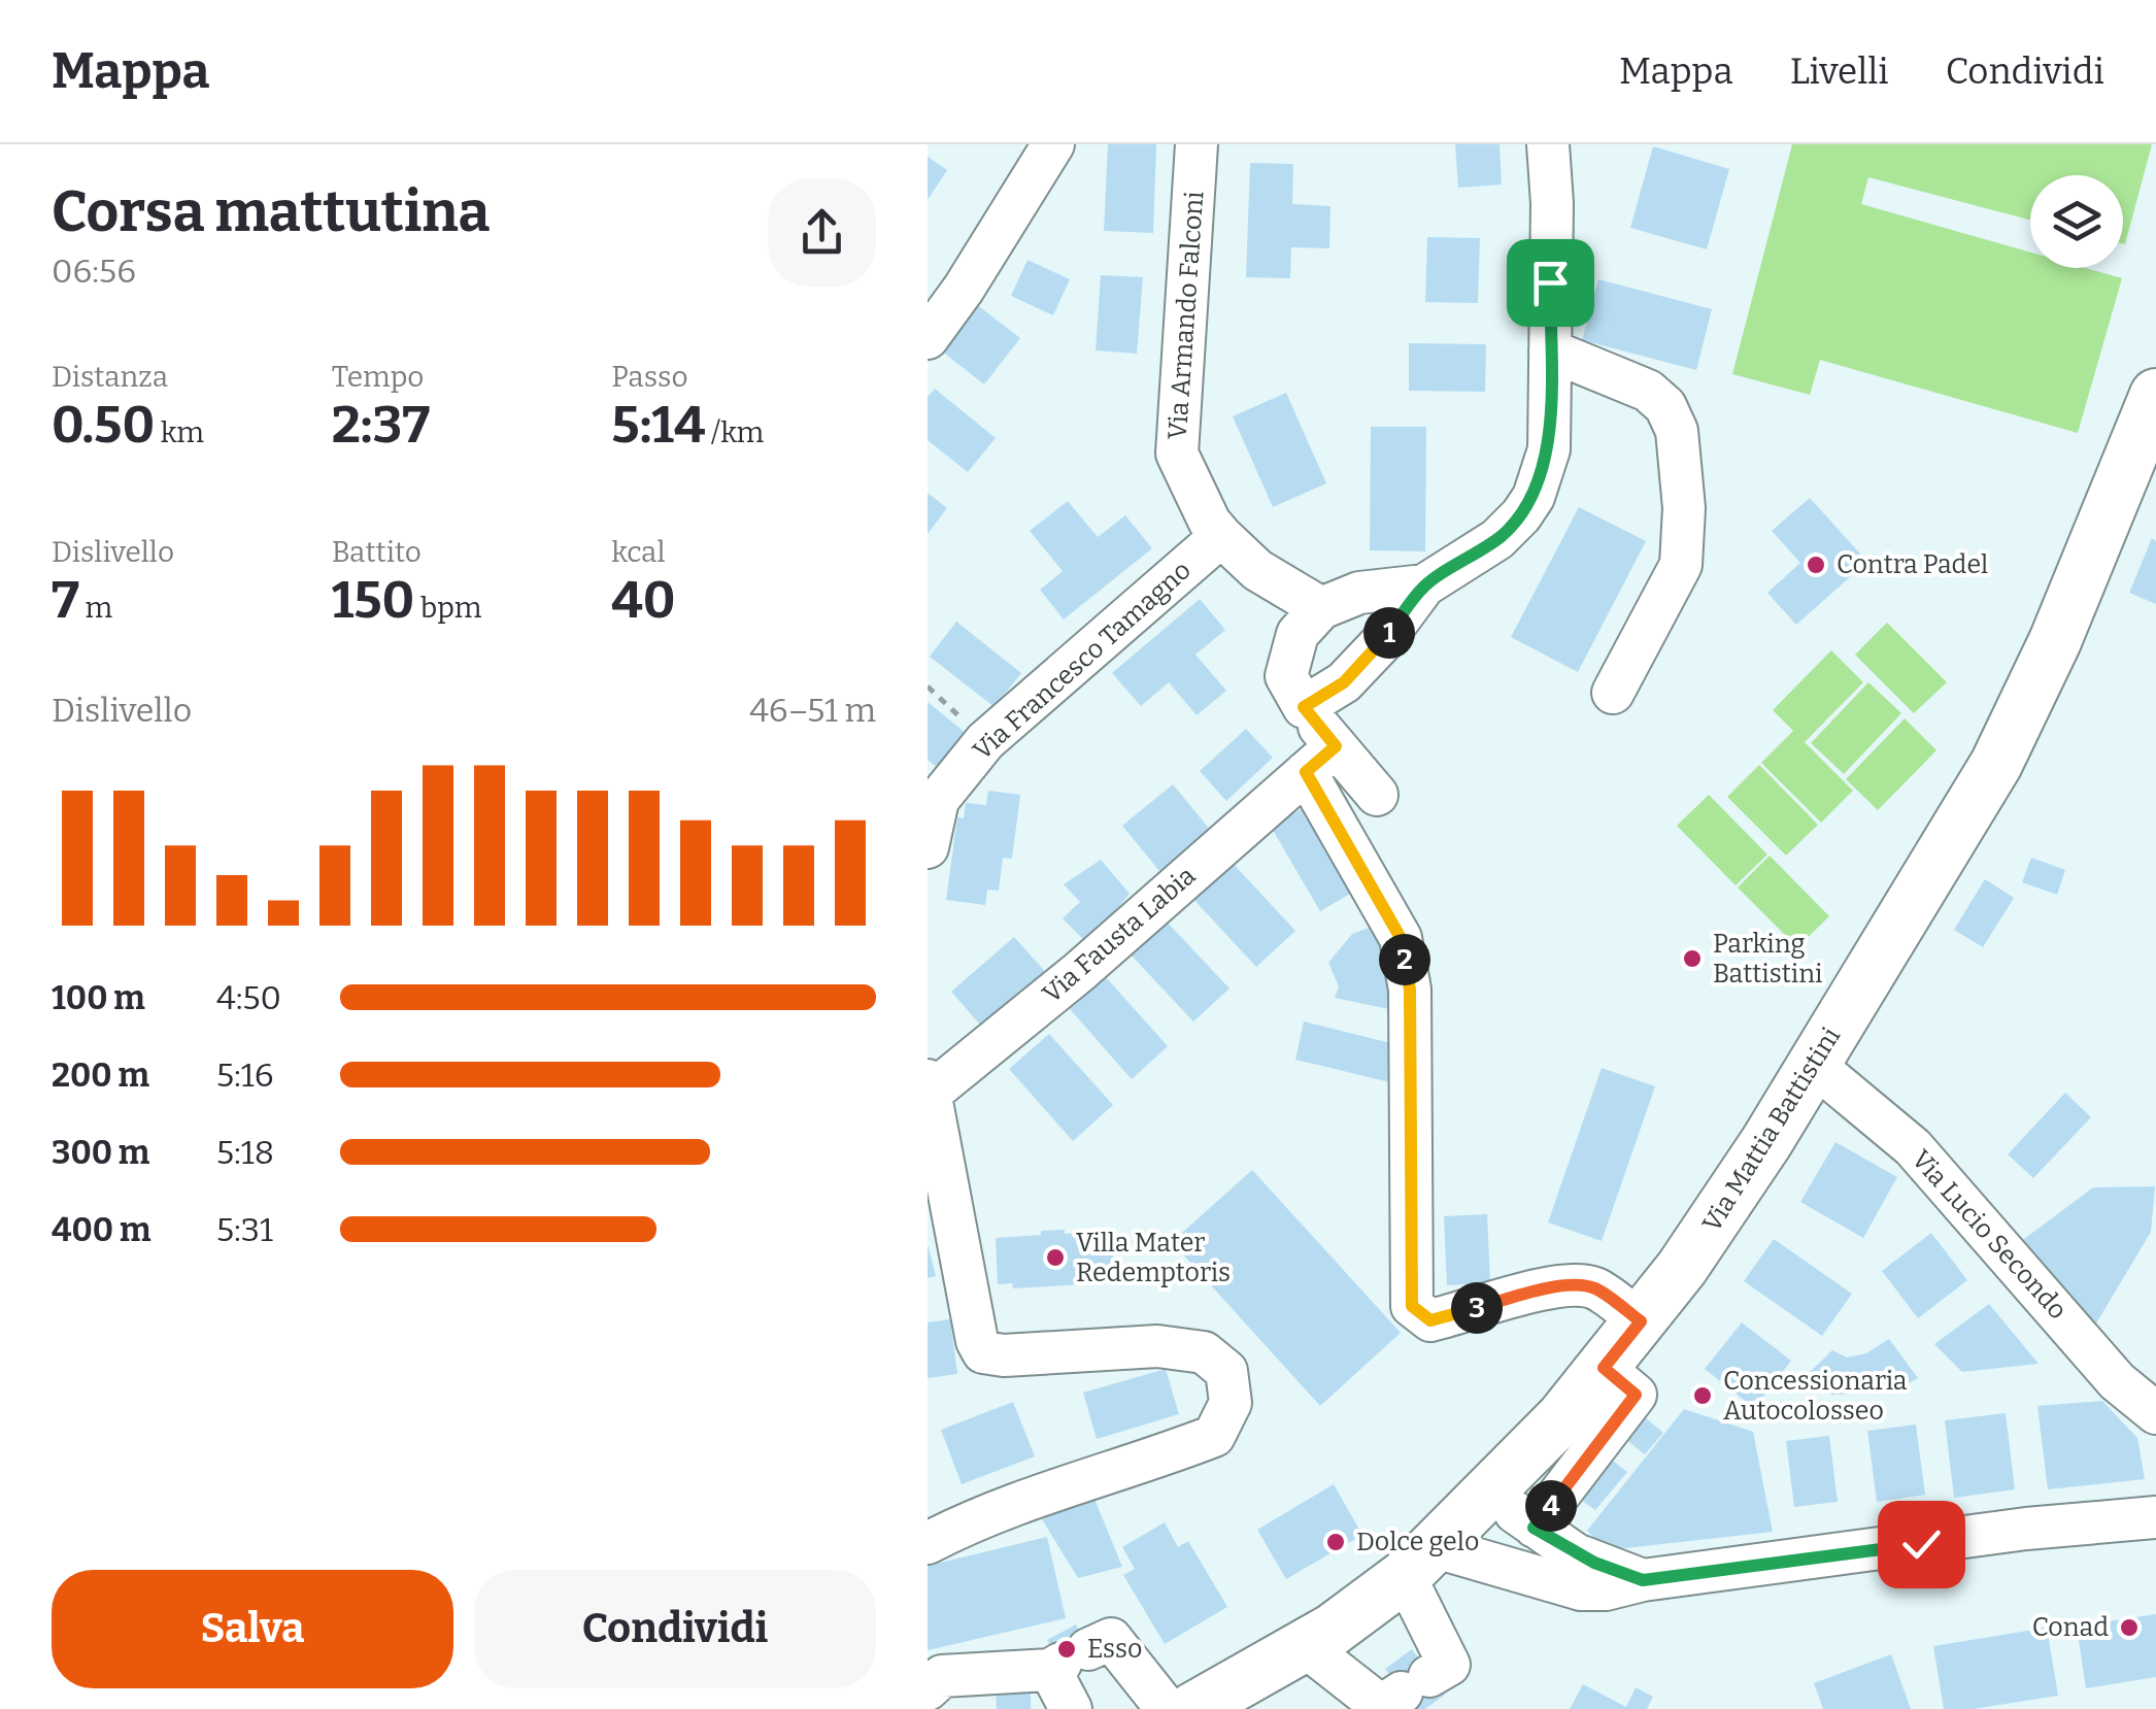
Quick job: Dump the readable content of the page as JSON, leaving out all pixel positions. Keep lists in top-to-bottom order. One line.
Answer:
{"streets":{"main road":["Via Mattia Battistini"],"street":["Via Armando Falconi","Via Francesco Tamagno","Via Fausta Labia","Via Lucio Secondo"]},"crossings":[["Via Armando Falconi","Via Francesco Tamagno"],["Via Mattia Battistini","Via Lucio Secondo"]],"places":["Contra Padel","Parking Battistini","Villa Mater Redemptoris","Concessionaria Autocolosseo","Dolce gelo","Conad","Esso"],"page":{"header":"Mappa","nav":["Mappa","Livelli","Condividi"],"heading":["Corsa mattutina","06:56"],"stats":[["Distanza","0.50 km"],["Tempo","2:37"],["Passo","5:14 /km"],["Dislivello","7 m"],["Battito","150 bpm"],["kcal","40"]],"pins":["1","2","3","4"],"chart":["Dislivello","46–51 m"],"list":[{"name":"100 m","note":"4:50"},{"name":"200 m","note":"5:16"},{"name":"300 m","note":"5:18"},{"name":"400 m","note":"5:31"}],"buttons":["Salva","Condividi"]}}
